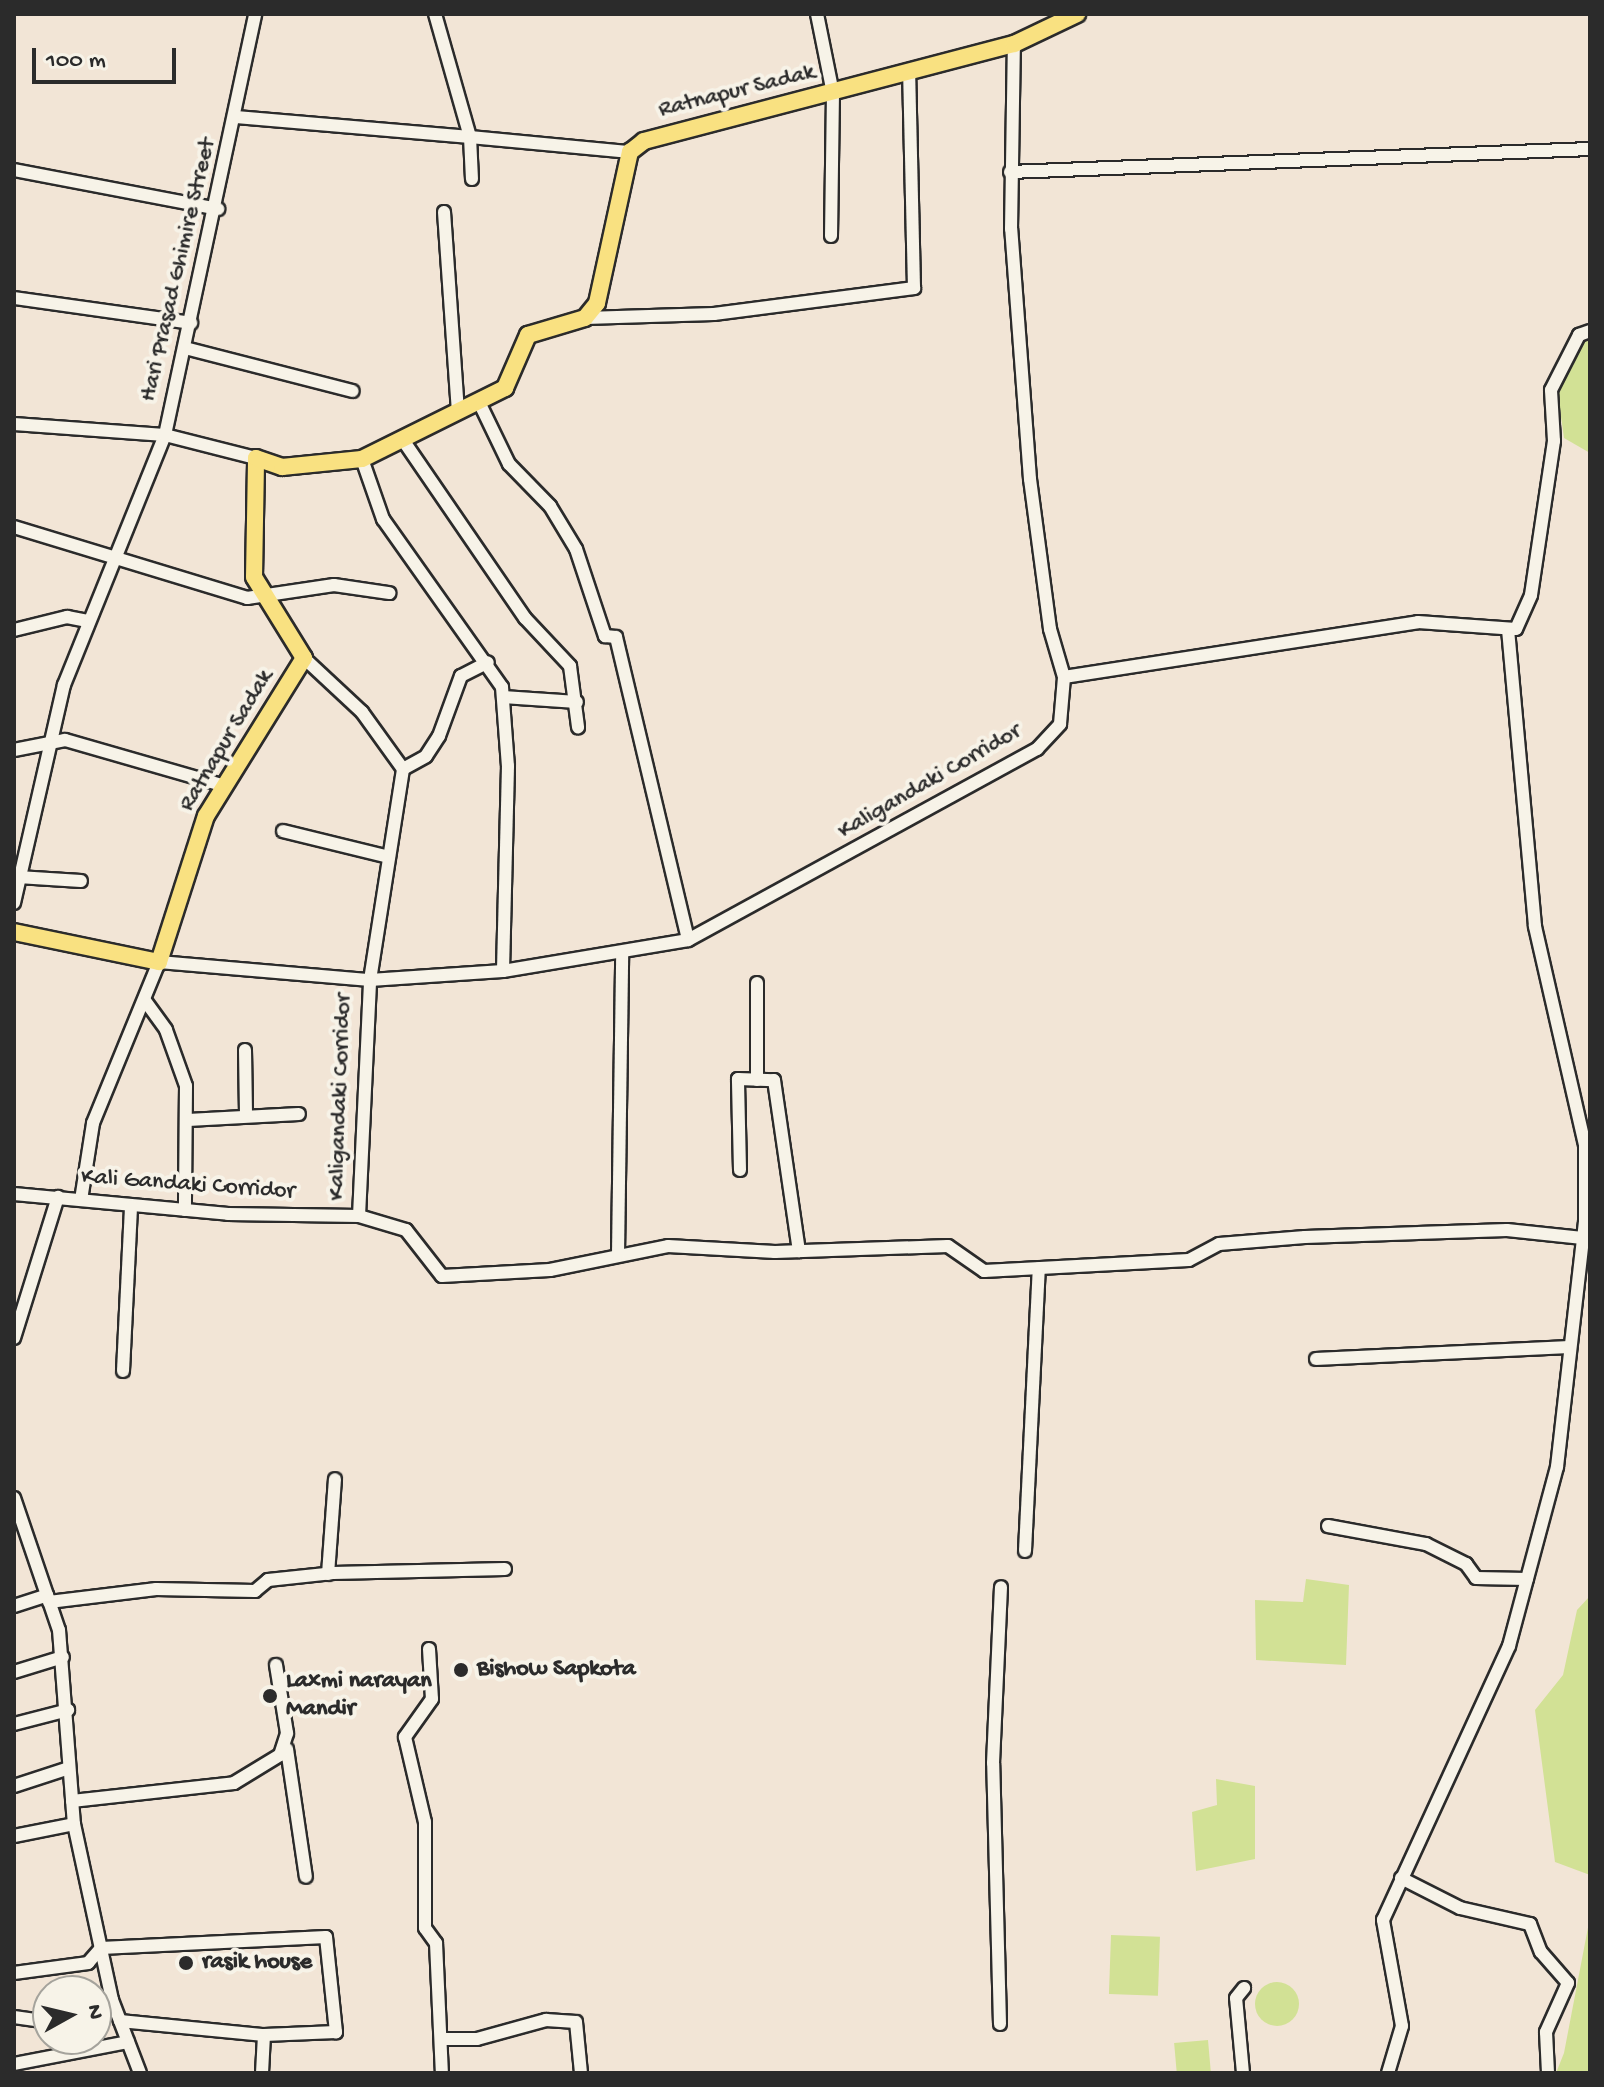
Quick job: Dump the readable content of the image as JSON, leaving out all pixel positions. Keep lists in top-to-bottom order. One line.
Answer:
{"streets":{"main road":["Ratnapur Sadak"],"street":["Hari Prasad Ghimire Street","Kaligandaki Corridor","Kali Gandaki Corridor"]},"crossings":[["Ratnapur Sadak","Kaligandaki Corridor"],["Kaligandaki Corridor","Kali Gandaki Corridor"]],"places":["Bishow Sapkota","Laxmi narayan Mandir","rasik house"],"scale_bar":"100 m","north":"right"}
